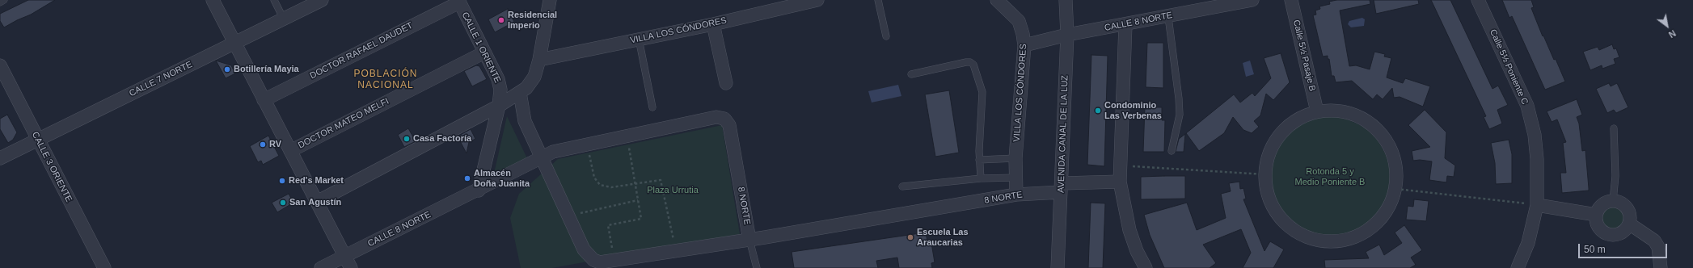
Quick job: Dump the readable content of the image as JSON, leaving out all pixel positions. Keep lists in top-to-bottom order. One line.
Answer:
{"streets":{"street":["CALLE 8 NORTE","VILLA LOS CÓNDORES","CALLE 1 ORIENTE","DOCTOR RAFAEL DAUDET","Calle 5½ Pasaje B","Calle 5½ Poniente C","CALLE 7 NORTE","DOCTOR MATEO MELFI","AVENIDA CANAL DE LA LUZ","CALLE 3 ORIENTE","8 NORTE"]},"crossings":[["CALLE 8 NORTE","VILLA LOS CÓNDORES"],["CALLE 8 NORTE","CALLE 1 ORIENTE"],["CALLE 8 NORTE","AVENIDA CANAL DE LA LUZ"],["CALLE 8 NORTE","8 NORTE"],["VILLA LOS CÓNDORES","8 NORTE"],["CALLE 1 ORIENTE","DOCTOR RAFAEL DAUDET"],["CALLE 1 ORIENTE","DOCTOR MATEO MELFI"],["CALLE 1 ORIENTE","8 NORTE"],["CALLE 7 NORTE","CALLE 3 ORIENTE"],["AVENIDA CANAL DE LA LUZ","8 NORTE"]],"districts":["POBLACIÓN NACIONAL"],"parks":["Rotonda 5 y Medio Poniente B","Plaza Urrutia"],"places":["Residencial Imperio","Botillería Mayia","Condominio Las Verbenas","Casa Factoría","RV","Almacén Doña Juanita","Red's Market","San Agustín","Escuela Las Araucarias"],"scale_bar":"50 m","north":"bottom right"}
